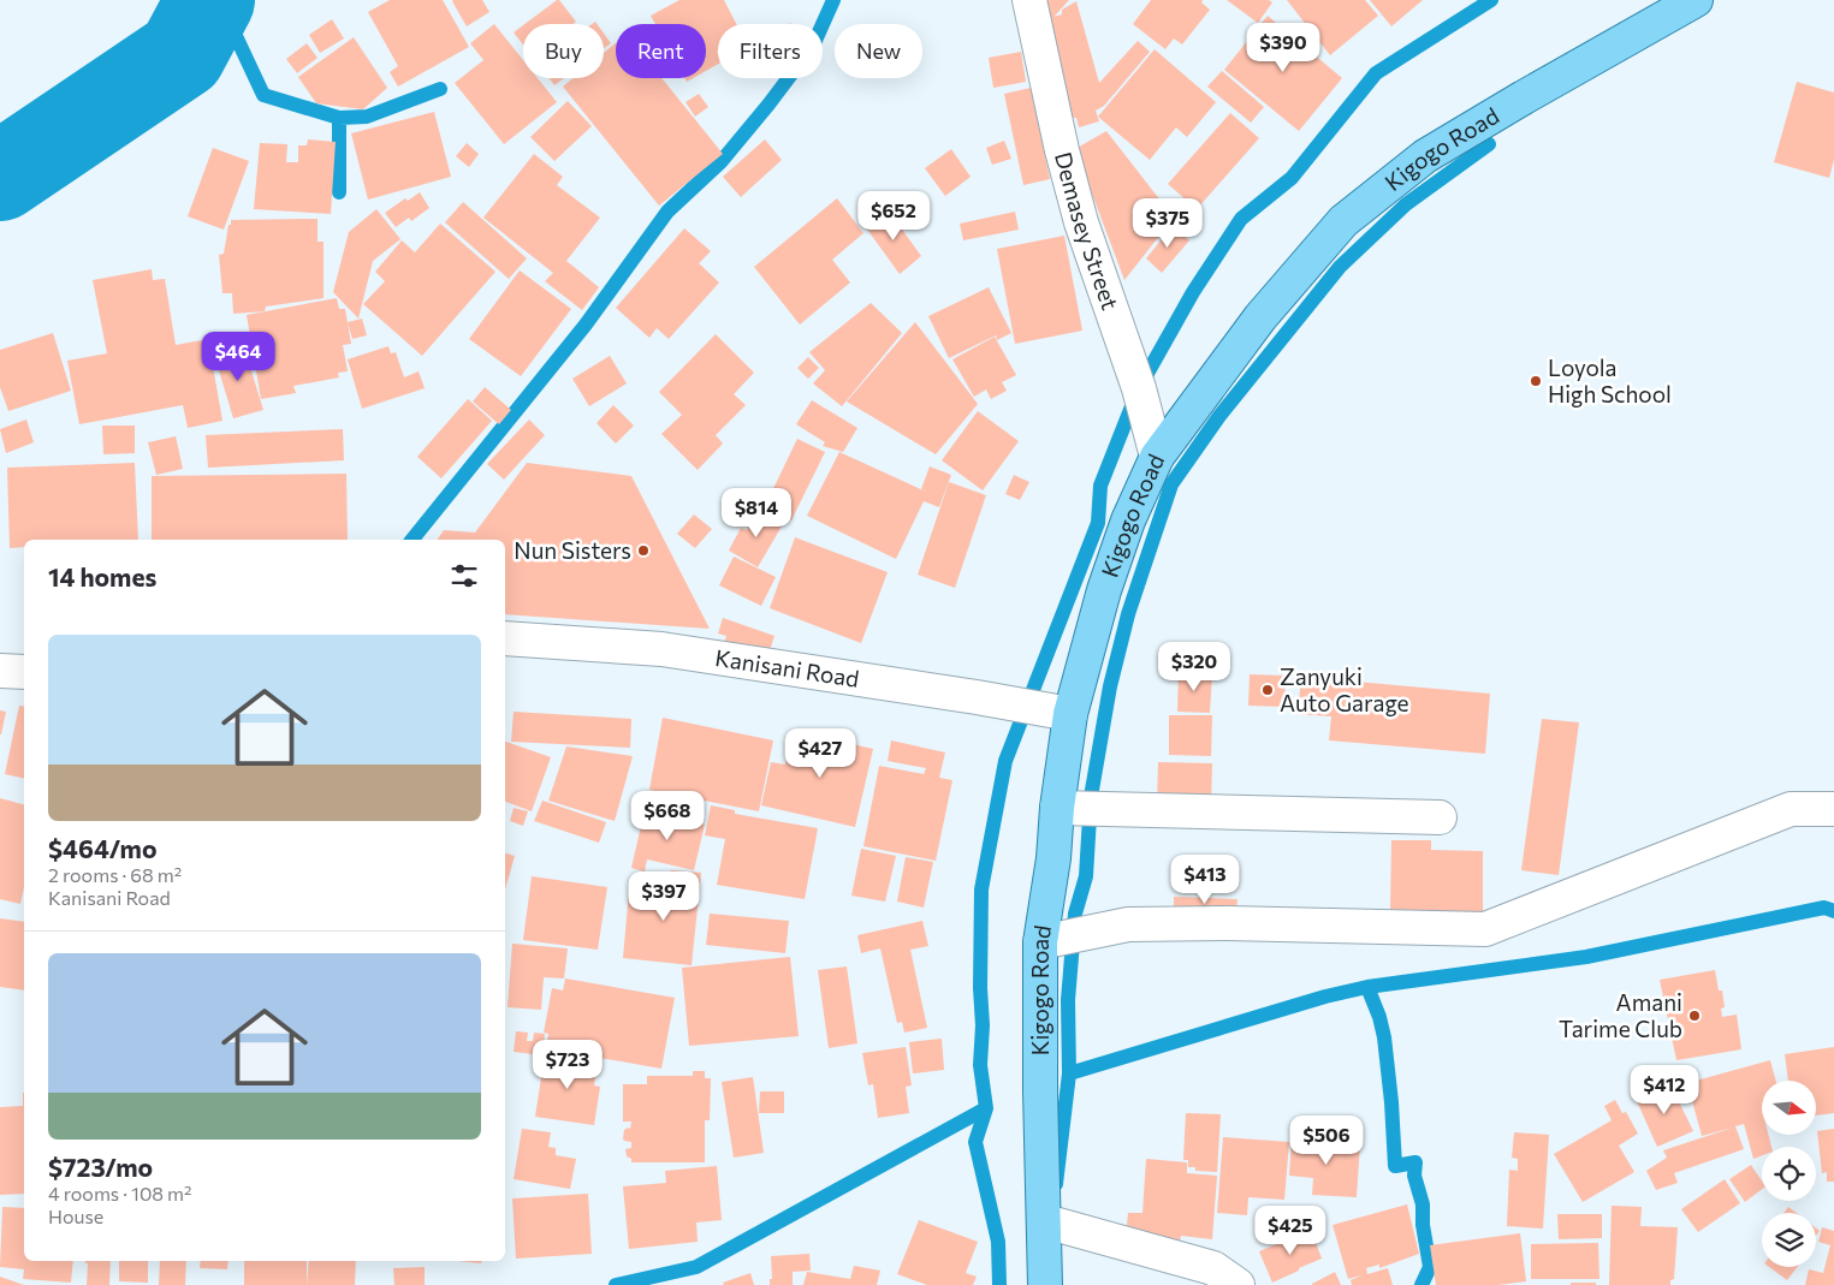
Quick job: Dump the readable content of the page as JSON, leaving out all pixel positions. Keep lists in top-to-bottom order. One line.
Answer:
{"streets":{"main road":["Kigogo Road"],"street":["Demasey Street","Kanisani Road"]},"crossings":[["Kigogo Road","Demasey Street"],["Kigogo Road","Kanisani Road"]],"places":["Loyola High School","Nun Sisters","Zanyuki Auto Garage","Amani Tarime Club"],"north":"right","page":{"price":["$390","$652","$375","$464","$814","$320","$427","$668","$413","$397","$723","$412","$506","$425"],"chip":["Buy","Rent","Filters","New"],"heading":"14 homes","list":[{"name":"$464/mo","note":"2 rooms · 68 m² · Kanisani Road"},{"name":"$723/mo","note":"4 rooms · 108 m² · House"}]}}
